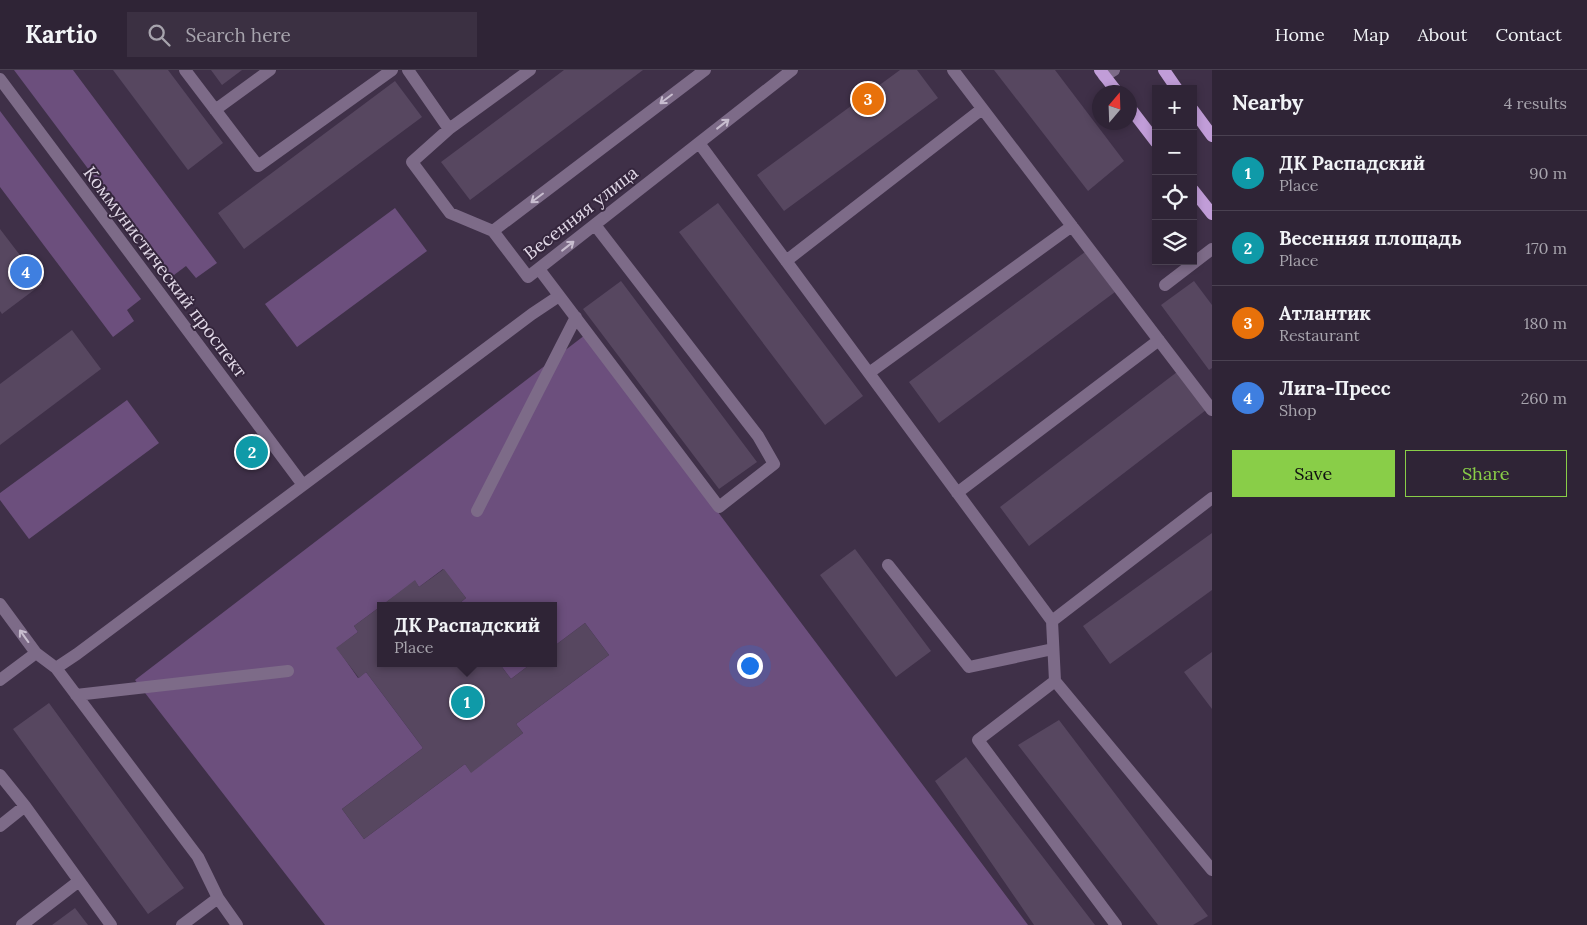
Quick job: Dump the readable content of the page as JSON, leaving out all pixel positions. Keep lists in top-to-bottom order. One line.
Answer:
{"streets":{"street":["Весенняя улица","Коммунистический проспект"]},"north":"top","page":{"header":"Kartio","search":"Search here","nav":["Home","Map","About","Contact"],"heading":["Nearby","4 results"],"pins":["3","4","2","1"],"map_buttons":["+","−"],"list":[{"mark":"1","name":"ДК Распадский","note":"Place","value":"90 m"},{"mark":"2","name":"Весенняя площадь","note":"Place","value":"170 m"},{"mark":"3","name":"Атлантик","note":"Restaurant","value":"180 m"},{"mark":"4","name":"Лига-Пресс","note":"Shop","value":"260 m"}],"buttons":["Save","Share"],"popup":["ДК Распадский","Place"]}}
